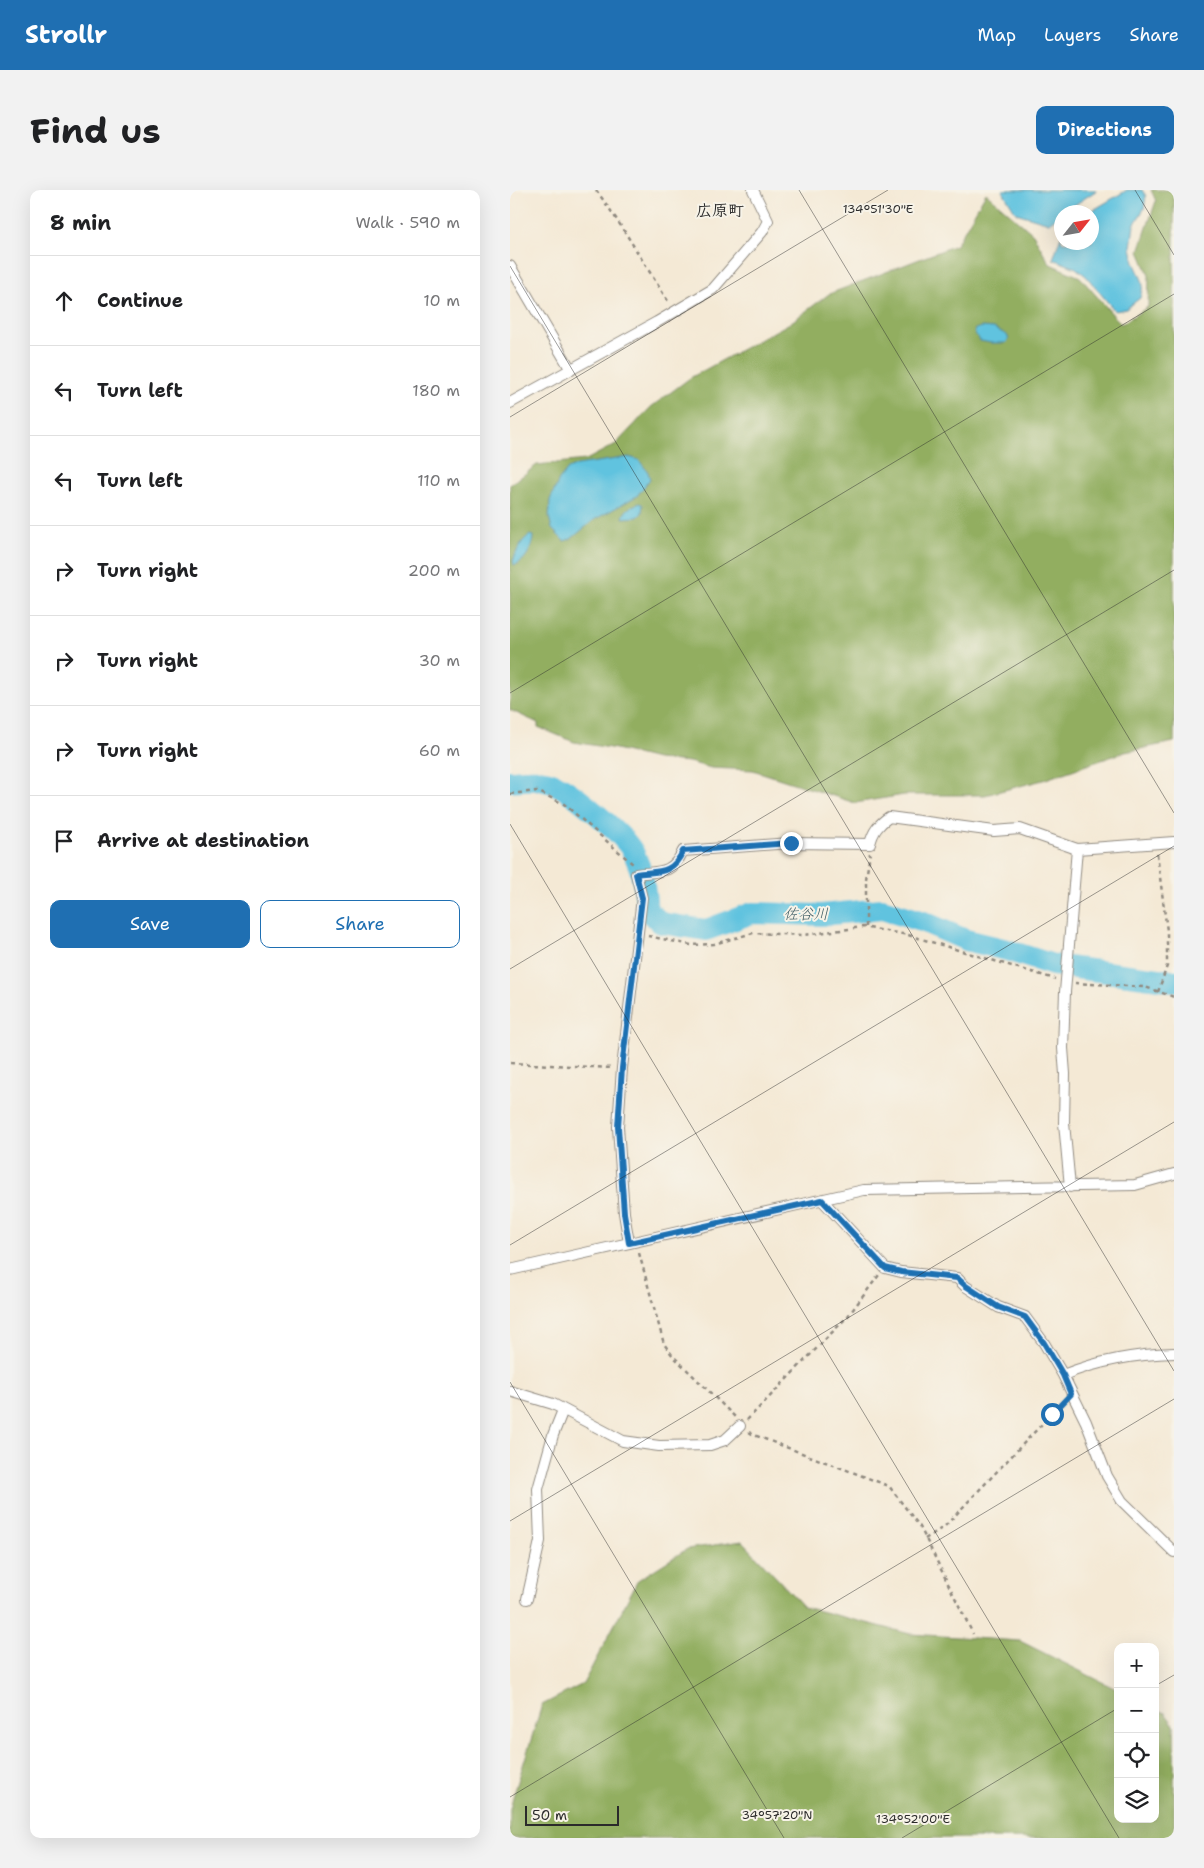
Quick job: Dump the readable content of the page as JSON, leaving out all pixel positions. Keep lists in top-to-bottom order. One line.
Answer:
{"districts":["広原町"],"water":["佐谷川"],"scale_bar":"50 m","north":"top right","page":{"header":"Strollr","nav":["Map","Layers","Share"],"buttons":["Directions",["Save","Share"]],"title":"Find us","heading":["8 min","Walk · 590 m"],"list":[["Continue","10 m"],["Turn left","180 m"],["Turn left","110 m"],["Turn right","200 m"],["Turn right","30 m"],["Turn right","60 m"],"Arrive at destination"],"map_buttons":["+","−"],"scale":"50 m"},"coordinates":["134°51'30\"E","34°57'20\"N","134°52'00\"E"]}
